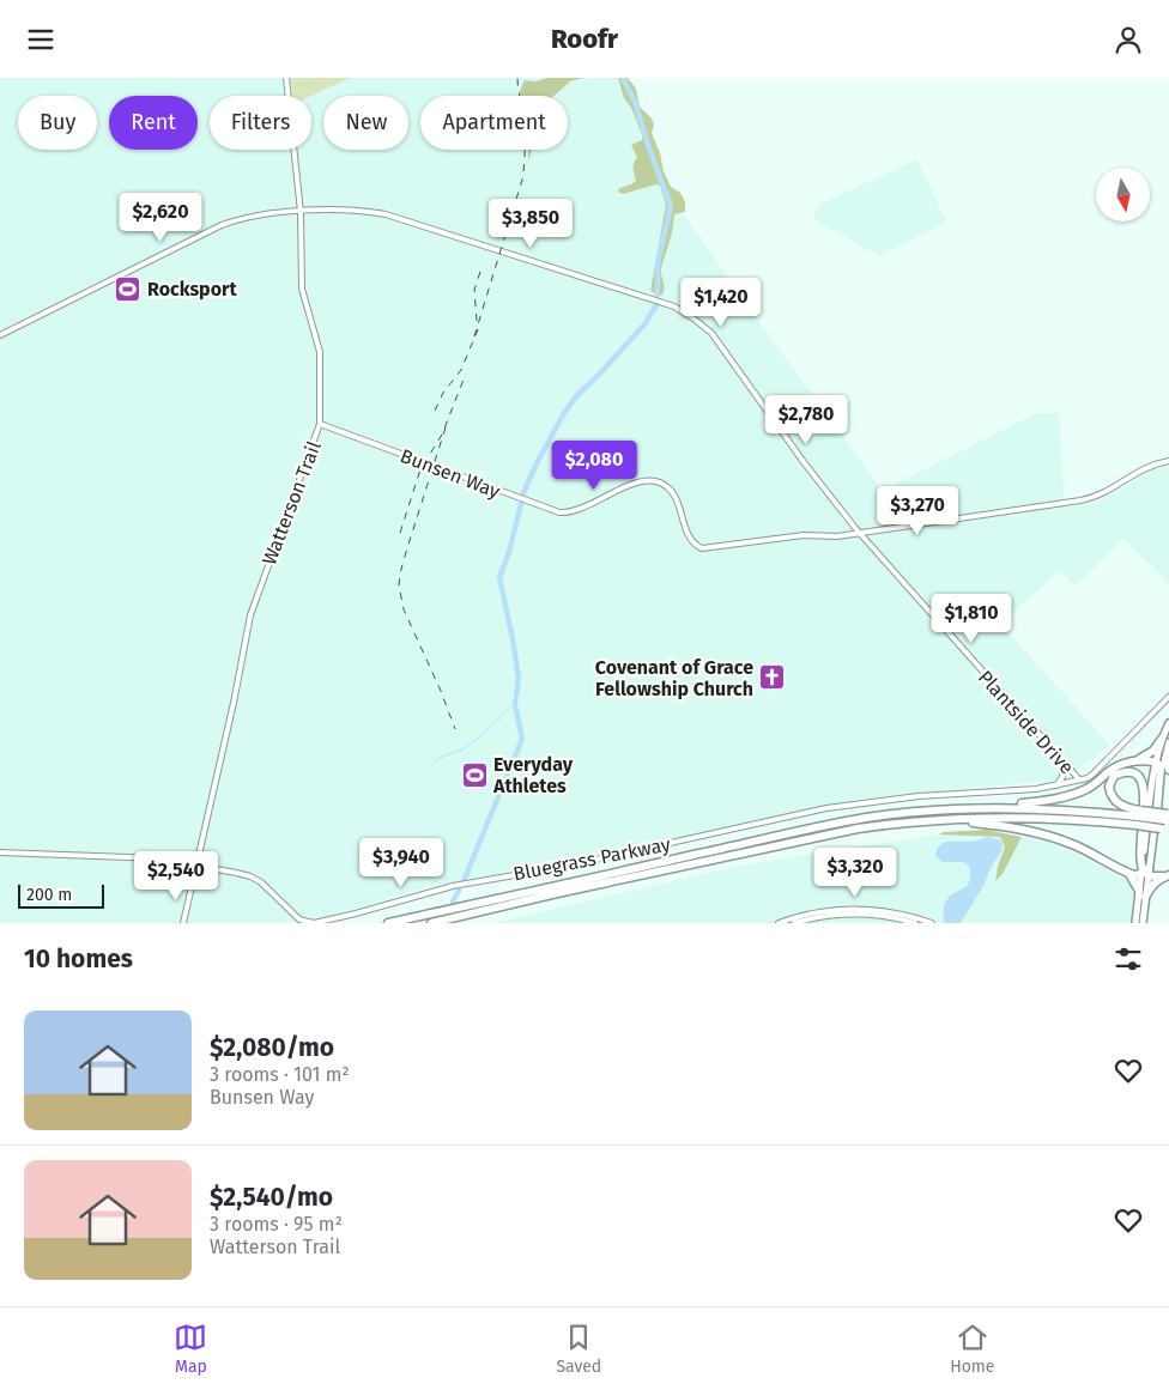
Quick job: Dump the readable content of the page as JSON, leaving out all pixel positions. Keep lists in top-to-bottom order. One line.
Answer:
{"streets":{"street":["Bunsen Way","Watterson Trail","Plantside Drive","Bluegrass Parkway"]},"crossings":[["Bunsen Way","Watterson Trail"],["Bunsen Way","Plantside Drive"],["Watterson Trail","Plantside Drive"],["Watterson Trail","Bluegrass Parkway"],["Plantside Drive","Bluegrass Parkway"]],"places":{"sports":["Rocksport","Everyday Athletes"],"church":["Covenant of Grace Fellowship Church"]},"scale_bar":"200 m","north":"bottom","page":{"header":"Roofr","chip":["Buy","Rent","Filters","New","Apartment"],"price":["$2,620","$3,850","$1,420","$2,780","$2,080","$3,270","$1,810","$3,940","$3,320","$2,540"],"scale":"200 m","heading":"10 homes","list":[{"name":"$2,080/mo","note":"3 rooms · 101 m² · Bunsen Way"},{"name":"$2,540/mo","note":"3 rooms · 95 m² · Watterson Trail"}],"tabs":["Map","Saved","Home"]}}
